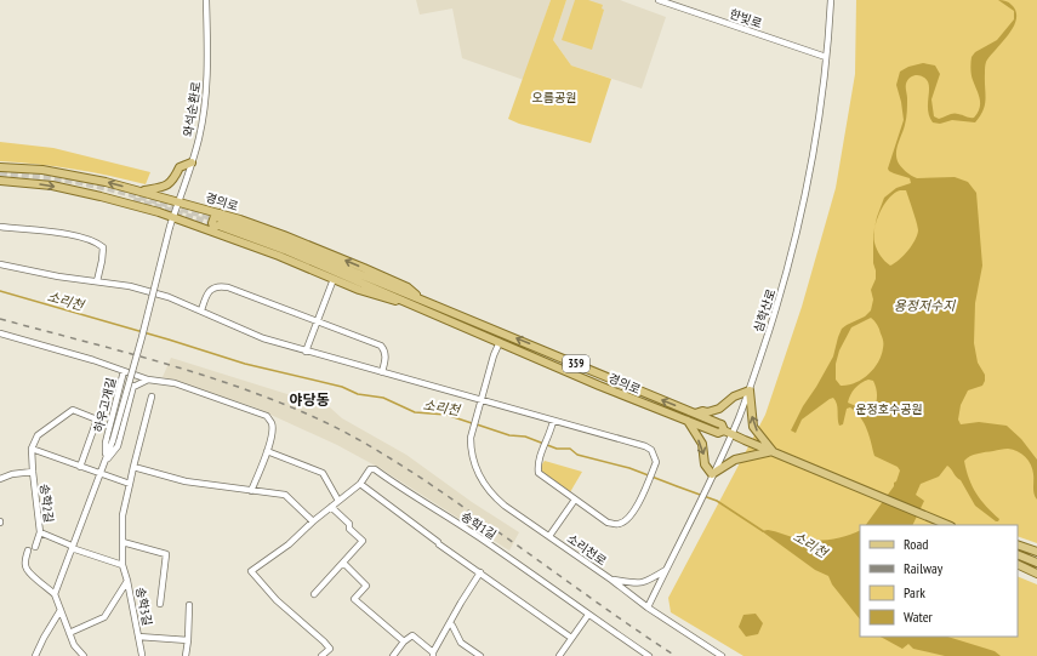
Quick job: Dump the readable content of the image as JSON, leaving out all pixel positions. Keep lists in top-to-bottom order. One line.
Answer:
{"streets":{"main road":["경의로","359"],"street":["한빛로","와석순환로","심학산로","하우고개길","송학2길","송학1길","소리천로","송학3길"]},"crossings":[["한빛로","심학산로"],["와석순환로","경의로"],["와석순환로","하우고개길"],["경의로","심학산로"],["심학산로","소리천로"],["하우고개길","송학2길"]],"districts":["야당동"],"water":["소리천","용정저수지"],"parks":["오름공원","운정호수공원"],"legend":["Road","Railway","Park","Water"]}
